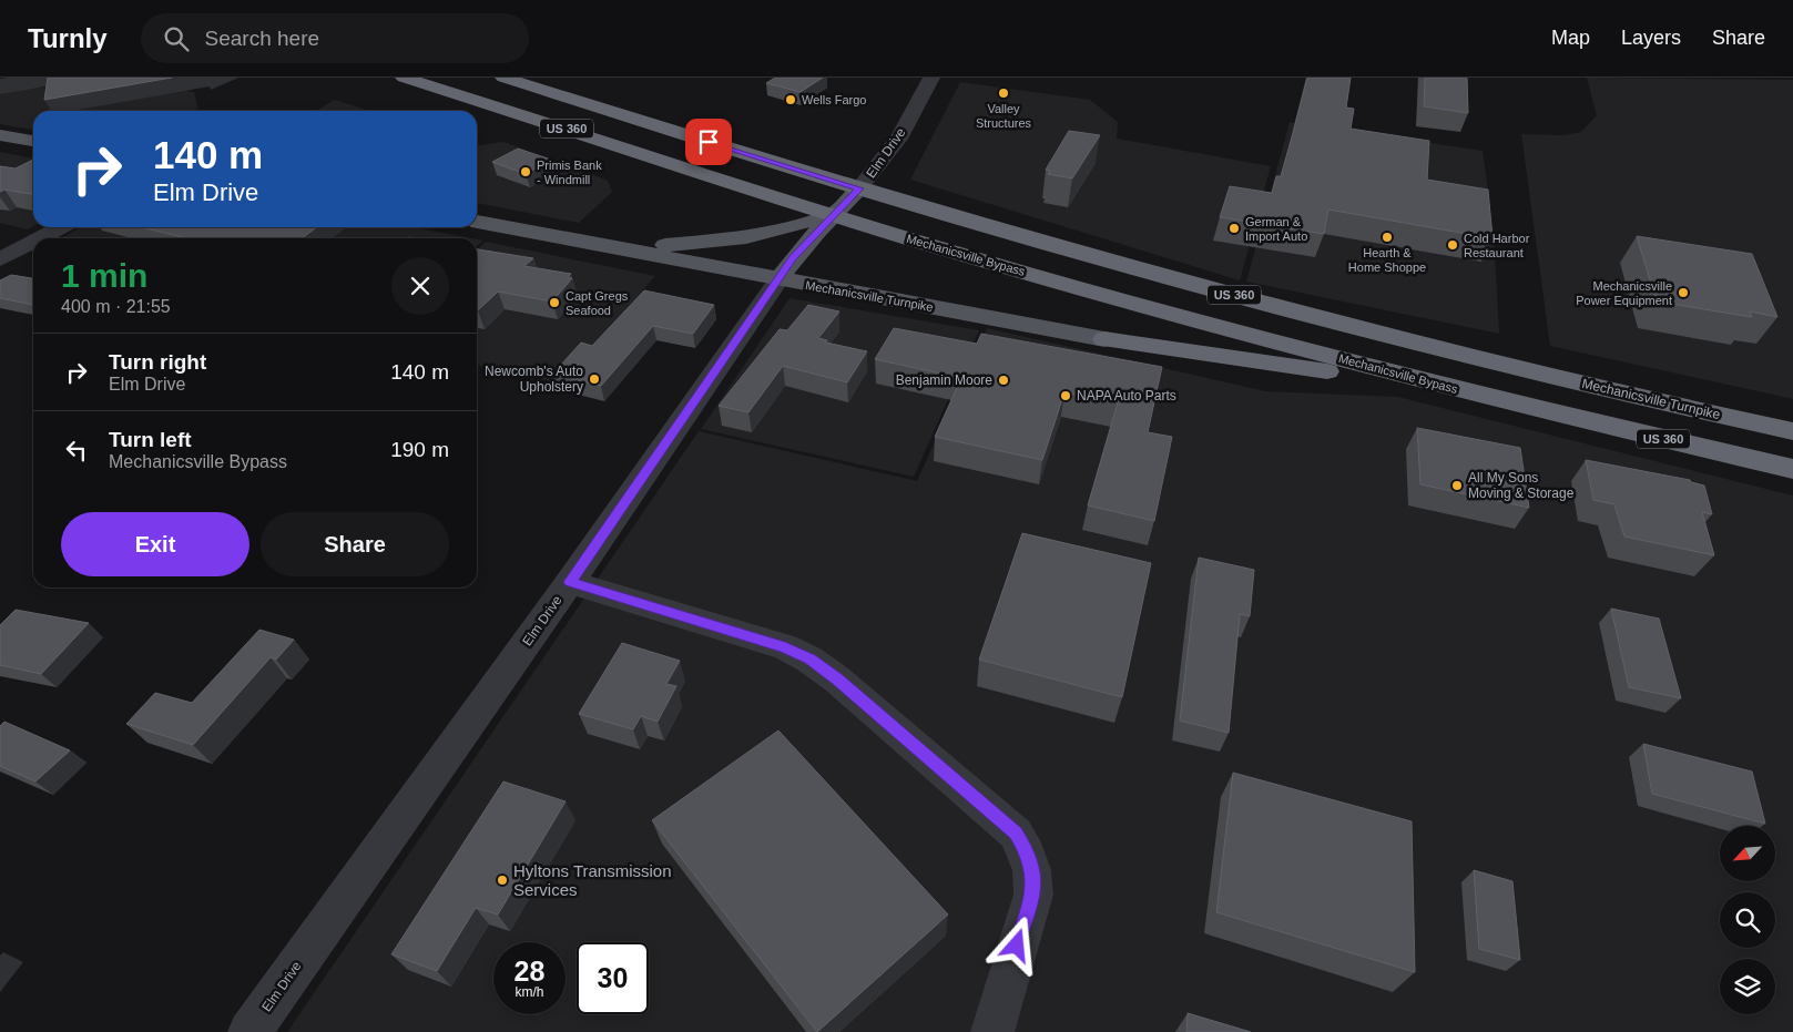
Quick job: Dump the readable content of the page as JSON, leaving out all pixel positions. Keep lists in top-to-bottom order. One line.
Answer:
{"streets":{"highway":["US 360","Mechanicsville Bypass","Mechanicsville Turnpike"],"main road":["Elm Drive"]},"crossings":[["US 360","Elm Drive"],["US 360","Mechanicsville Turnpike"],["Elm Drive","Mechanicsville Bypass"],["Elm Drive","Mechanicsville Turnpike"]],"places":["Valley Structures","Wells Fargo","Primis Bank - Windmill","German & Import Auto","Hearth & Home Shoppe","Cold Harbor Restaurant","Mechanicsville Power Equipment","Capt Gregs Seafood","Newcomb's Auto Upholstery","Benjamin Moore","NAPA Auto Parts","All My Sons Moving & Storage","Hyltons Transmission Services"],"north":"bottom left","page":{"header":"Turnly","search":"Search here","nav":["Map","Layers","Share"],"turn":["140 m","Elm Drive"],"heading":["1 min","400 m · 21:55"],"list":[{"name":"Turn right","note":"Elm Drive","value":"140 m"},{"name":"Turn left","note":"Mechanicsville Bypass","value":"190 m"}],"buttons":["Exit","Share"],"speed":"28 km/h","limit":"30"}}
